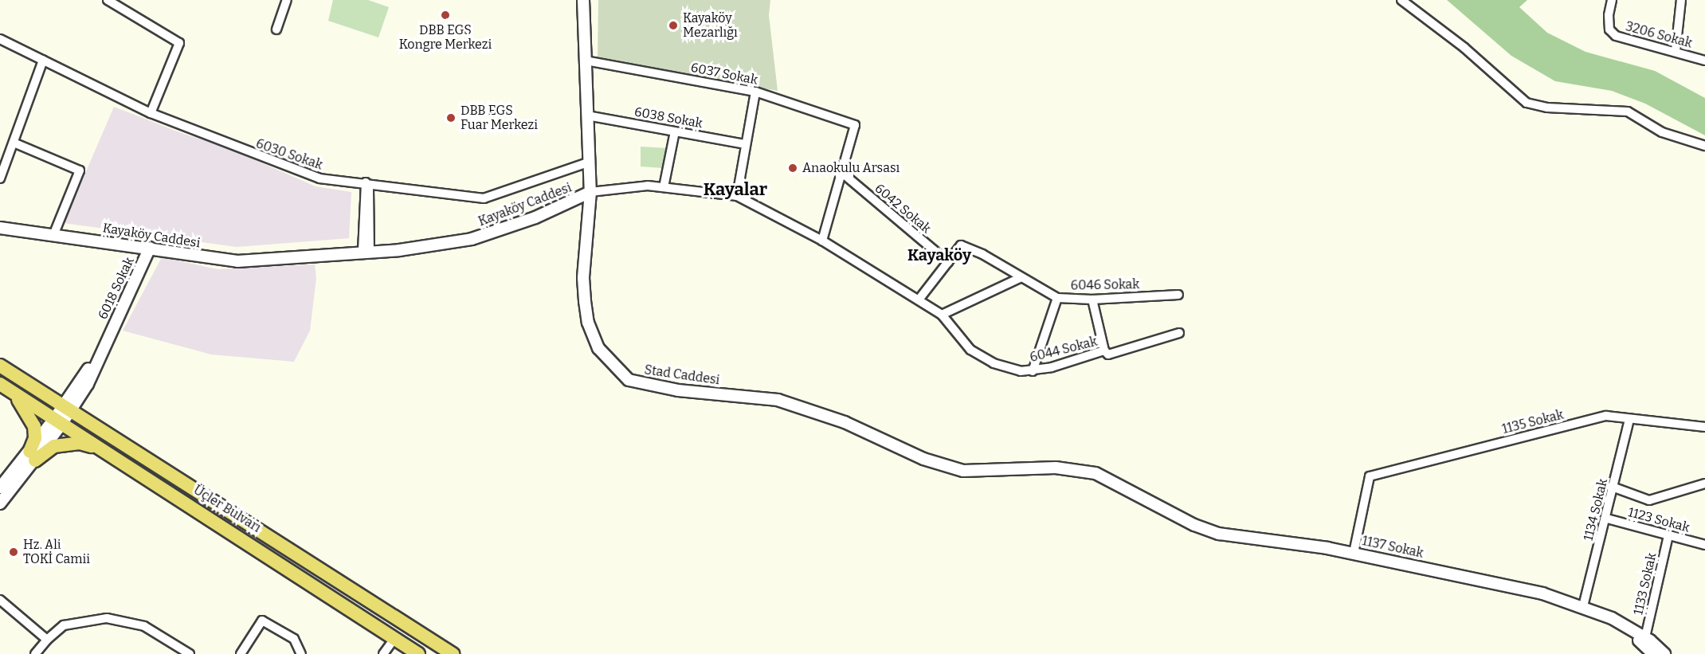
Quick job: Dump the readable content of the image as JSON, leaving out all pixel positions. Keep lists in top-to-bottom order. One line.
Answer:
{"streets":{"main road":["Üçler Bulvarı"],"street":["3206 Sokak","6037 Sokak","6038 Sokak","6030 Sokak","Kayaköy Caddesi","6042 Sokak","6046 Sokak","6018 Sokak","6044 Sokak","Stad Caddesi","1135 Sokak","1134 Sokak","1123 Sokak","1137 Sokak","1133 Sokak"]},"crossings":[["6037 Sokak","6042 Sokak"],["6037 Sokak","Stad Caddesi"],["6038 Sokak","Stad Caddesi"],["6030 Sokak","Stad Caddesi"],["Kayaköy Caddesi","6018 Sokak"],["Kayaköy Caddesi","6044 Sokak"],["Kayaköy Caddesi","Stad Caddesi"],["6042 Sokak","6046 Sokak"],["6018 Sokak","Üçler Bulvarı"],["Stad Caddesi","1137 Sokak"],["1135 Sokak","1134 Sokak"],["1135 Sokak","1137 Sokak"],["1134 Sokak","1123 Sokak"],["1134 Sokak","1137 Sokak"],["1123 Sokak","1133 Sokak"],["1137 Sokak","1133 Sokak"]],"districts":["Kayalar","Kayaköy"],"places":["DBB EGS Kongre Merkezi","Kayaköy Mezarlığı","DBB EGS Fuar Merkezi","Anaokulu Arsası","Hz. Ali TOKİ Camii"]}
